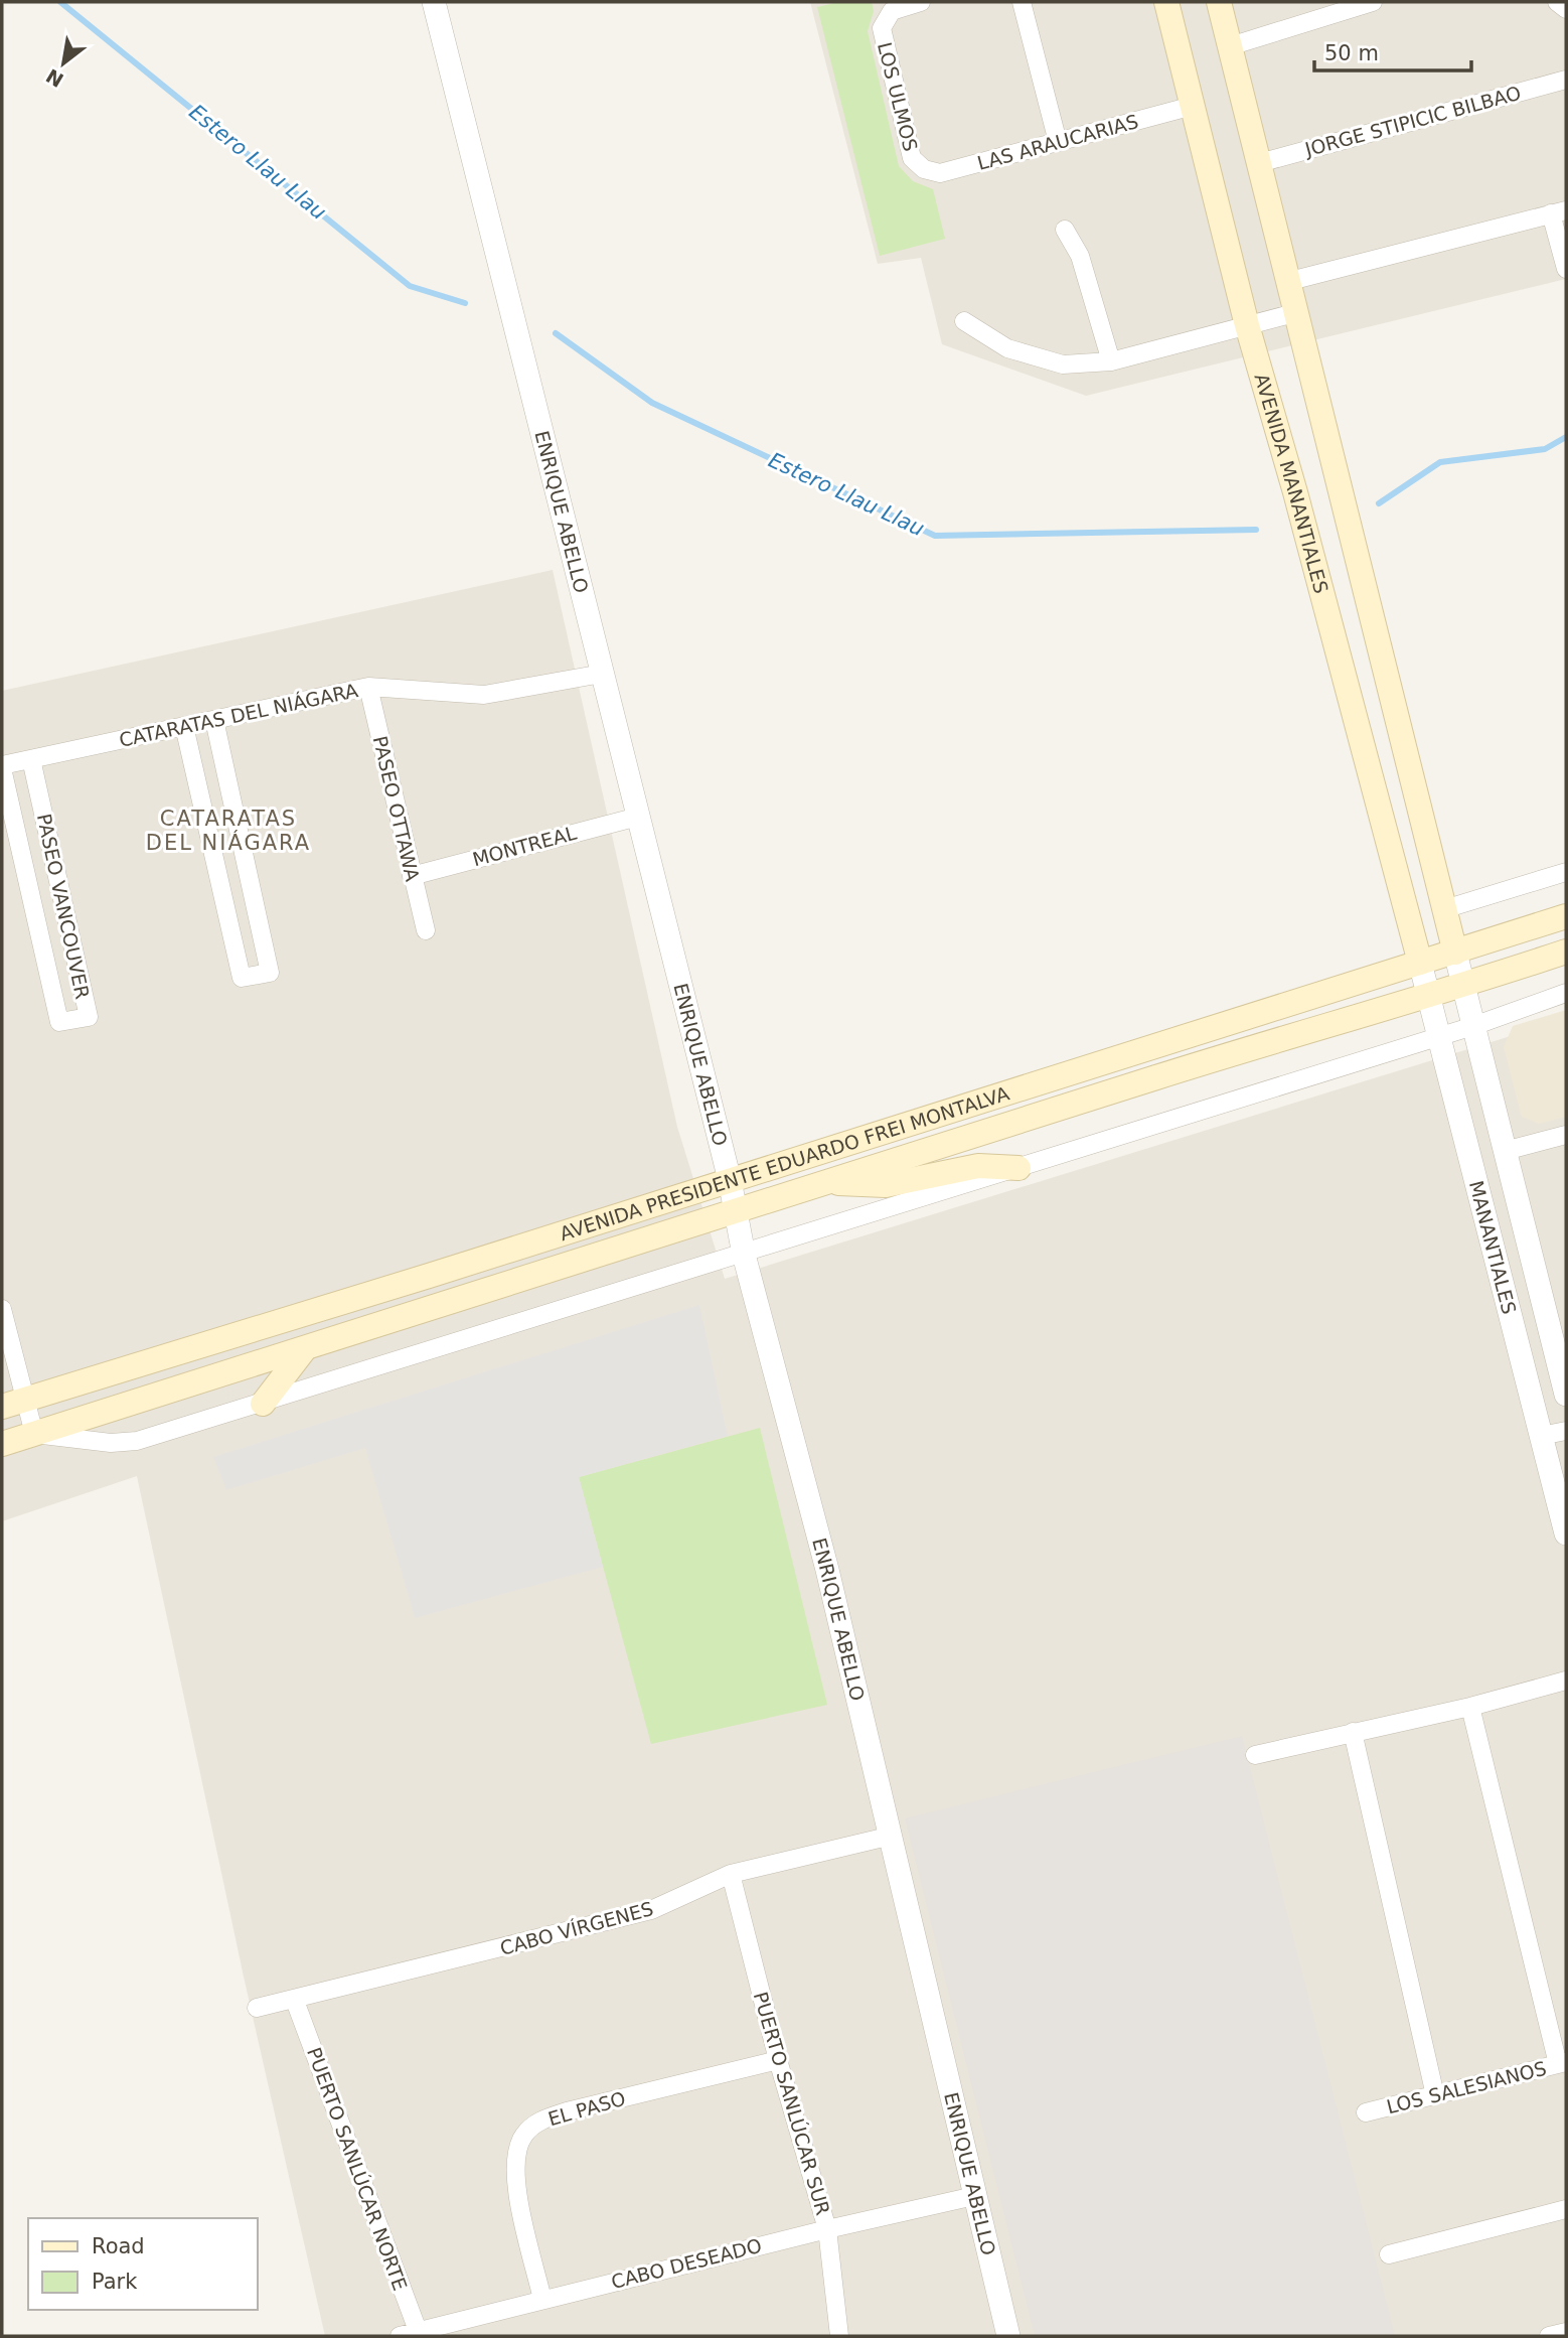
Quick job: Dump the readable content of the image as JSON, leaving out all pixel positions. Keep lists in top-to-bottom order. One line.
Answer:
{"streets":{"main road":["AVENIDA MANANTIALES","AVENIDA PRESIDENTE EDUARDO FREI MONTALVA"],"street":["LOS ULMOS","JORGE STIPICIC BILBAO","LAS ARAUCARIAS","ENRIQUE ABELLO","CATARATAS DEL NIÁGARA","PASEO OTTAWA","MONTREAL","PASEO VANCOUVER","MANANTIALES","CABO VÍRGENES","LOS SALESIANOS","PUERTO SANLÚCAR SUR","EL PASO","PUERTO SANLÚCAR NORTE","CABO DESEADO"]},"crossings":[["LOS ULMOS","LAS ARAUCARIAS"],["JORGE STIPICIC BILBAO","AVENIDA MANANTIALES"],["LAS ARAUCARIAS","AVENIDA MANANTIALES"],["AVENIDA MANANTIALES","AVENIDA PRESIDENTE EDUARDO FREI MONTALVA"],["AVENIDA MANANTIALES","MANANTIALES"],["ENRIQUE ABELLO","CATARATAS DEL NIÁGARA"],["ENRIQUE ABELLO","MONTREAL"],["ENRIQUE ABELLO","AVENIDA PRESIDENTE EDUARDO FREI MONTALVA"],["ENRIQUE ABELLO","CABO VÍRGENES"],["ENRIQUE ABELLO","CABO DESEADO"],["CATARATAS DEL NIÁGARA","PASEO OTTAWA"],["CATARATAS DEL NIÁGARA","PASEO VANCOUVER"],["PASEO OTTAWA","MONTREAL"],["AVENIDA PRESIDENTE EDUARDO FREI MONTALVA","MANANTIALES"],["CABO VÍRGENES","PUERTO SANLÚCAR SUR"],["CABO VÍRGENES","PUERTO SANLÚCAR NORTE"],["PUERTO SANLÚCAR SUR","EL PASO"],["PUERTO SANLÚCAR SUR","CABO DESEADO"],["EL PASO","CABO DESEADO"],["PUERTO SANLÚCAR NORTE","CABO DESEADO"]],"districts":["CATARATAS DEL NIÁGARA"],"water":["Estero Llau Llau"],"legend":["Road","Park"],"scale_bar":"50 m","north":"bottom left"}
